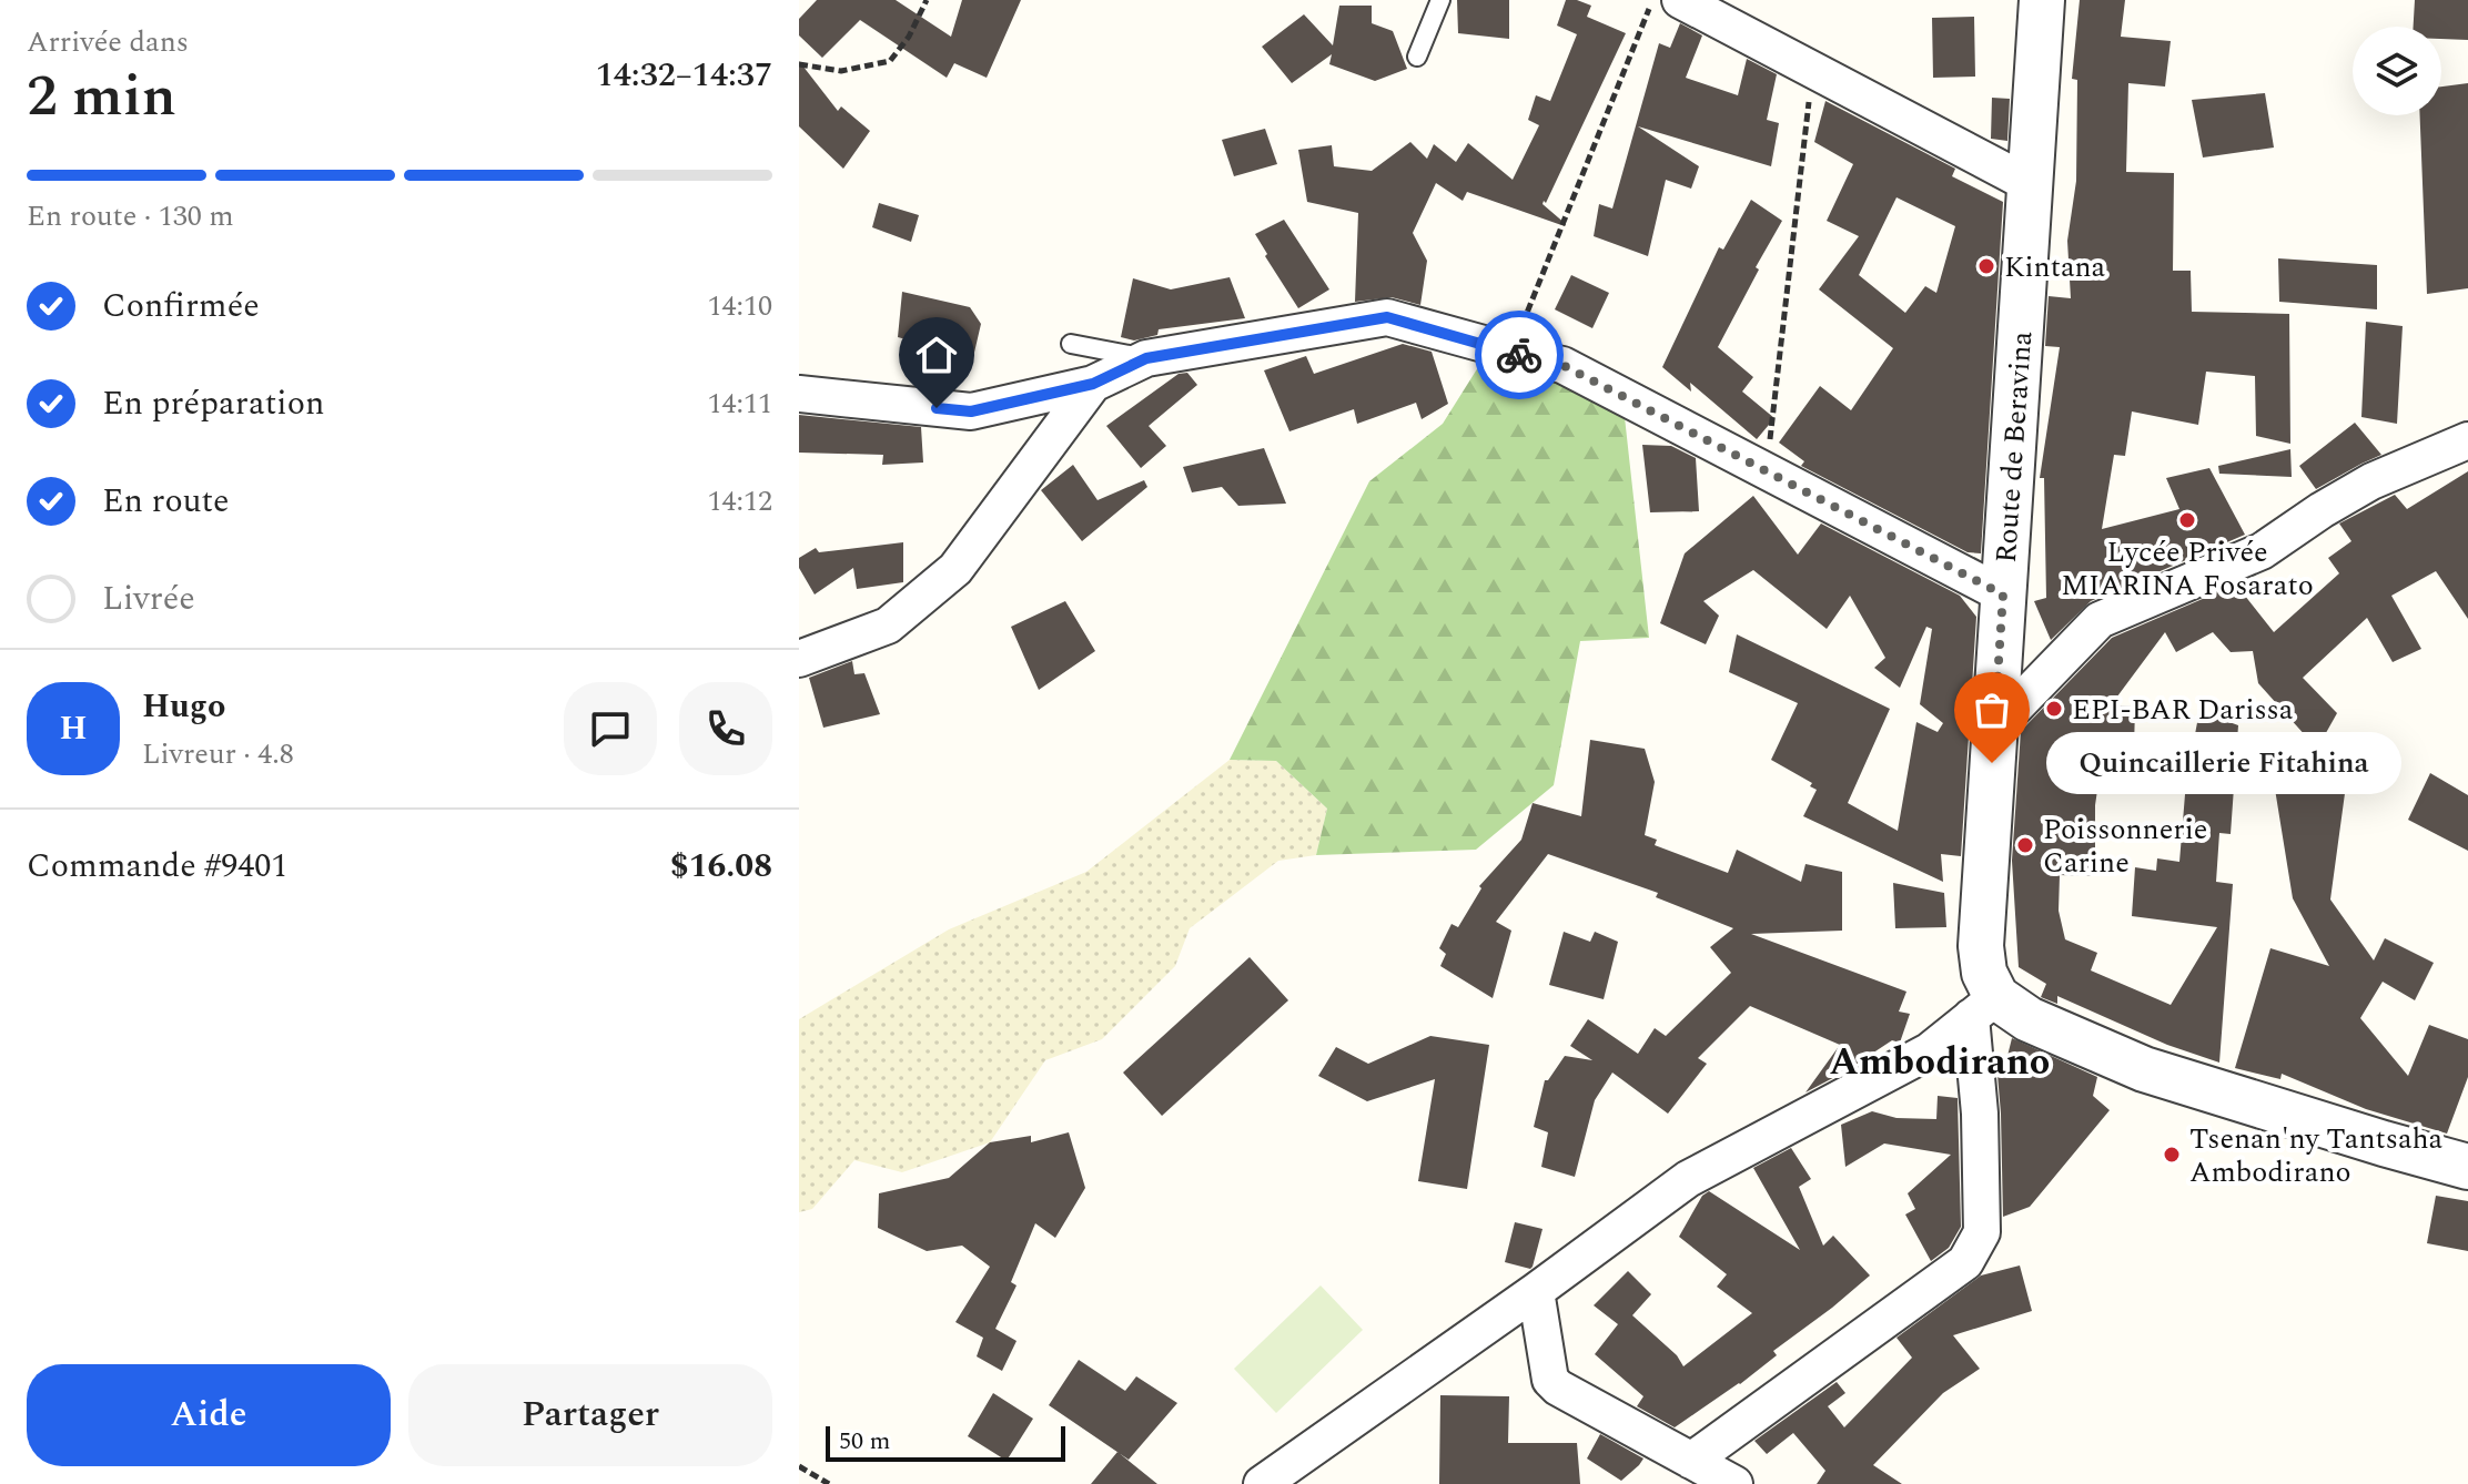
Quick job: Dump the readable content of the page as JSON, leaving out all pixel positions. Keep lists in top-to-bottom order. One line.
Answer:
{"streets":{"street":["Route de Beravina"]},"districts":["Ambodirano"],"places":["Kintana","Lycée Privée MIARINA Fosarato","EPI-BAR Darissa","Quincaillerie Fitahina","Poissonnerie Carine","Tsenan'ny Tantsaha Ambodirano"],"scale_bar":"50 m","page":{"heading":["2 min","Arrivée dans","14:32–14:37"],"panel":["Hugo","Livreur · 4.8","Commande #9401","$16.08"],"bar":"En route · 130 m","list":[["Confirmée","14:10"],["En préparation","14:11"],["En route","14:12"],"Livrée"],"round":"H","bubble":"Quincaillerie Fitahina","buttons":["Aide","Partager"],"scale":"50 m"}}
